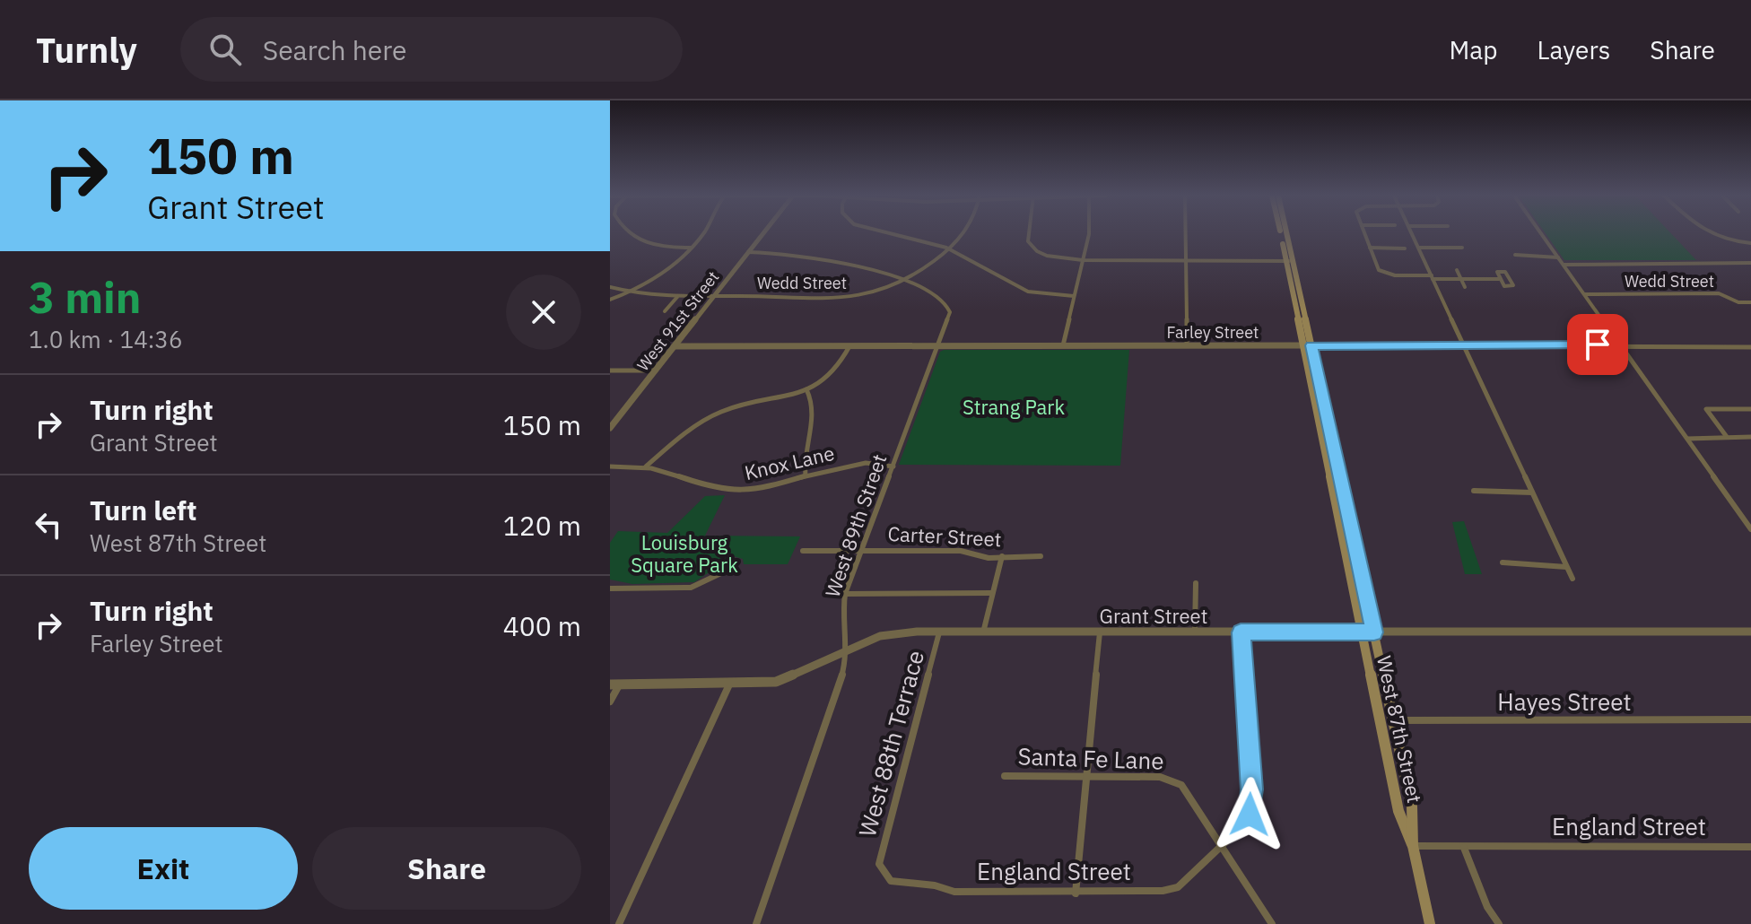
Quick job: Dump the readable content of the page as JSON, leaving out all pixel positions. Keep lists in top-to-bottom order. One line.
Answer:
{"streets":{"main road":["West 87th Street"],"street":["Wedd Street","West 91st Street","Farley Street","Knox Lane","West 89th Street","Carter Street","Grant Street","Hayes Street","West 88th Terrace","Santa Fe Lane","England Street"]},"crossings":[["Wedd Street","West 91st Street"],["Wedd Street","West 89th Street"],["West 91st Street","Farley Street"],["Farley Street","West 89th Street"],["Farley Street","West 87th Street"],["Knox Lane","West 89th Street"],["West 89th Street","Carter Street"],["West 89th Street","Grant Street"],["Grant Street","West 87th Street"],["Grant Street","West 88th Terrace"],["Grant Street","England Street"],["Hayes Street","West 87th Street"],["West 87th Street","England Street"],["West 88th Terrace","England Street"],["Santa Fe Lane","England Street"]],"parks":["Strang Park","Louisburg Square Park"],"page":{"header":"Turnly","search":"Search here","nav":["Map","Layers","Share"],"turn":["150 m","Grant Street"],"heading":["3 min","1.0 km · 14:36"],"list":[{"name":"Turn right","note":"Grant Street","value":"150 m"},{"name":"Turn left","note":"West 87th Street","value":"120 m"},{"name":"Turn right","note":"Farley Street","value":"400 m"}],"buttons":["Exit","Share"]}}
